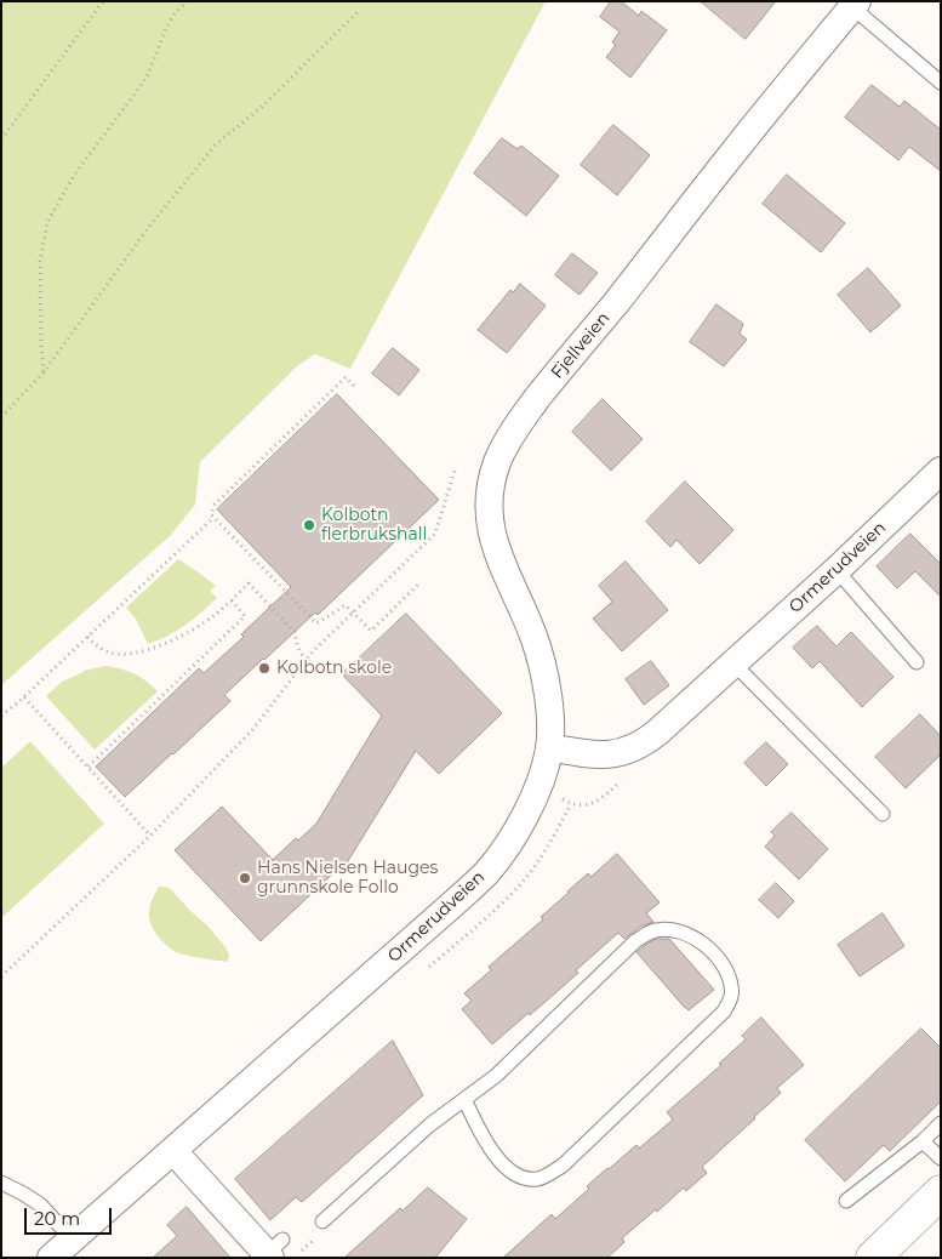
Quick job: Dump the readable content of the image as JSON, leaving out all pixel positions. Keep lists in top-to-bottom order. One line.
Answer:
{"streets":{"street":["Fjellveien","Ormerudveien"]},"crossings":[["Fjellveien","Ormerudveien"]],"places":["Kolbotn flerbrukshall","Kolbotn skole","Hans Nielsen Hauges grunnskole Follo"],"scale_bar":"20 m"}
